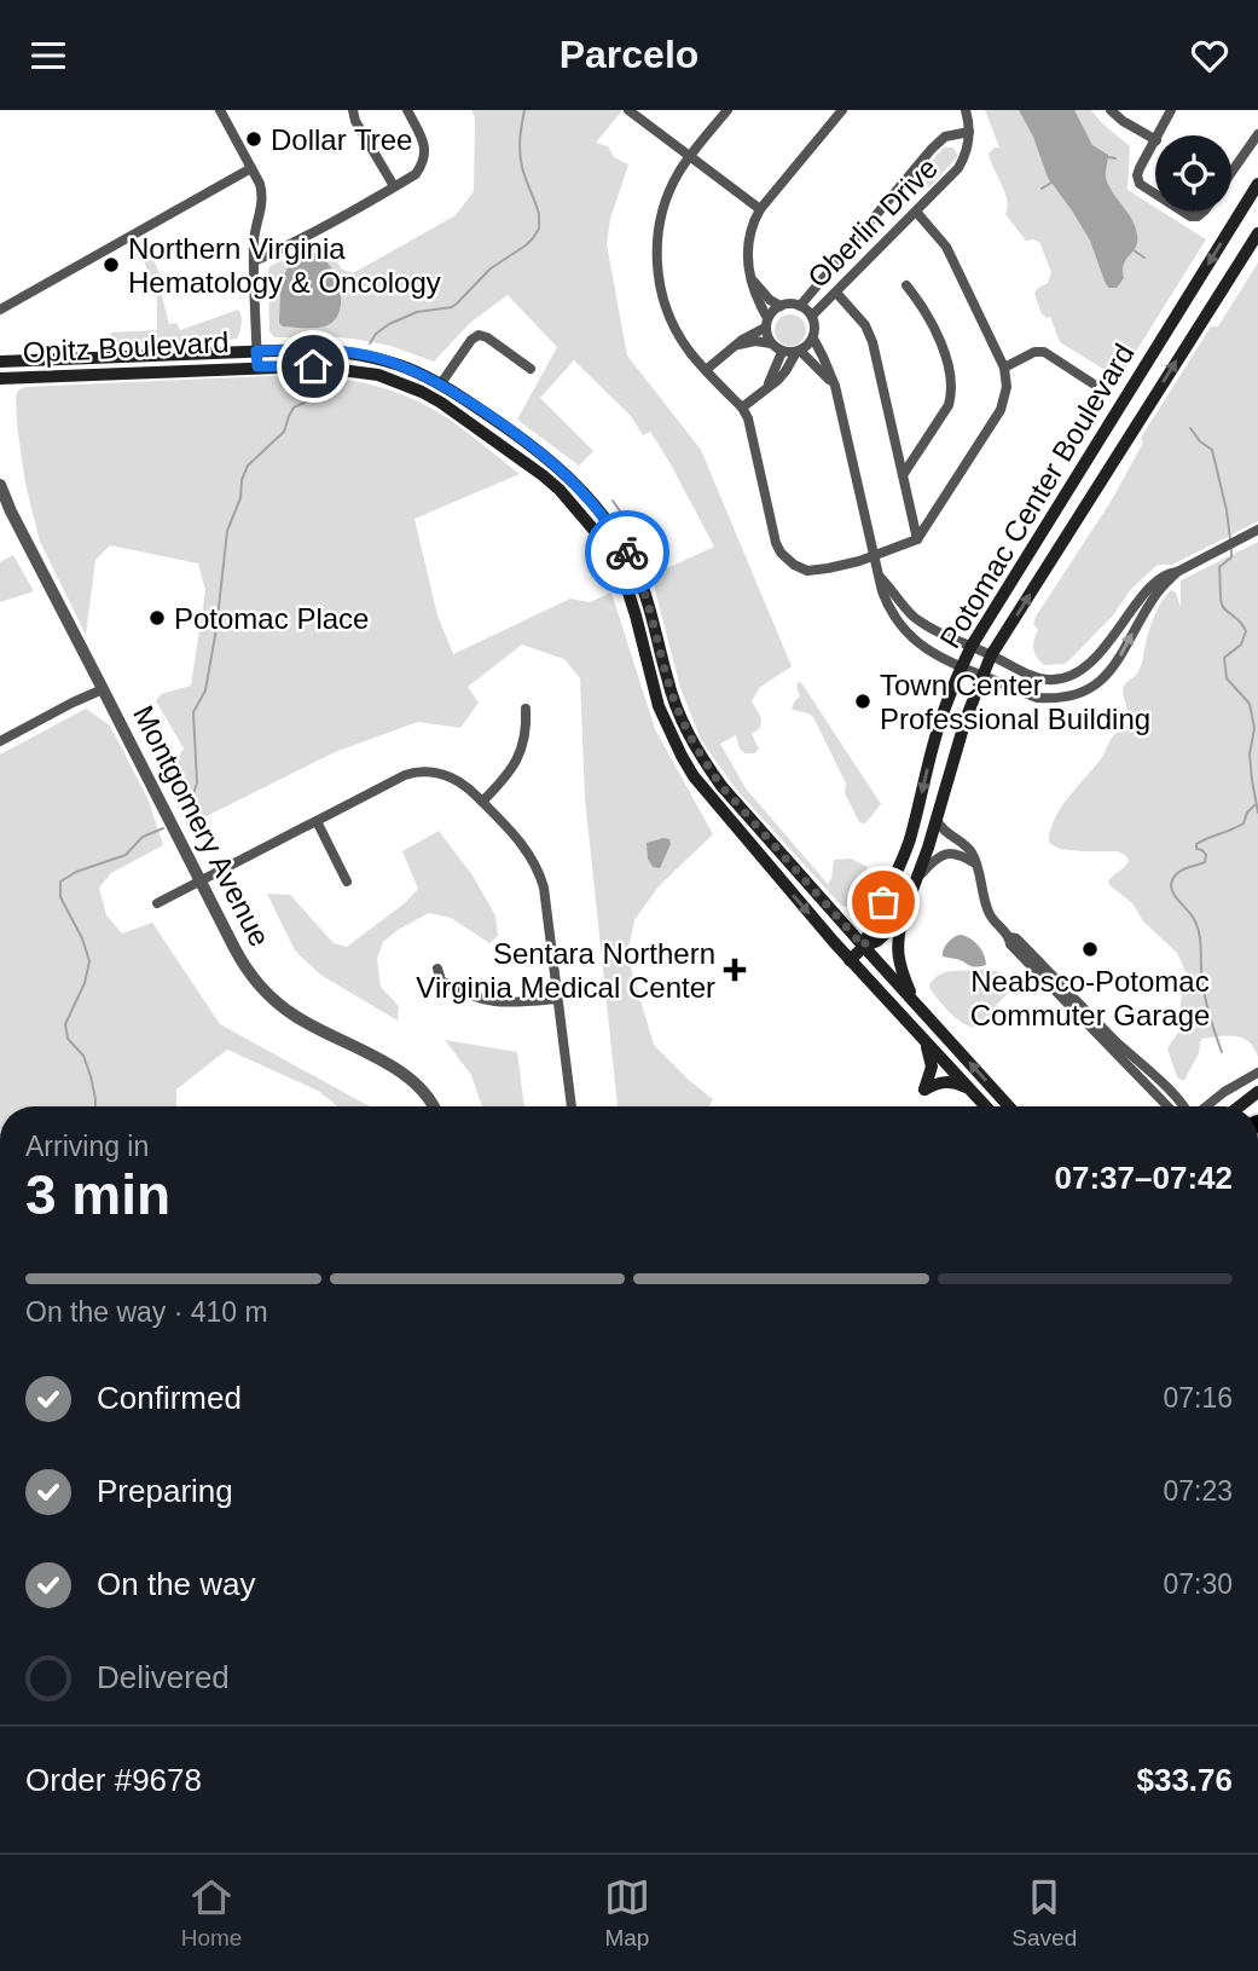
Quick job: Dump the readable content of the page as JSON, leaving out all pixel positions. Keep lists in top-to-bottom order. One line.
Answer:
{"streets":{"main road":["Opitz Boulevard","Potomac Center Boulevard"],"street":["Oberlin Drive","Montgomery Avenue"]},"crossings":[["Opitz Boulevard","Potomac Center Boulevard"]],"places":{"other":["Dollar Tree","Northern Virginia Hematology & Oncology","Potomac Place","Town Center Professional Building","Neabsco-Potomac Commuter Garage"],"health":["Sentara Northern Virginia Medical Center"]},"page":{"header":"Parcelo","heading":["3 min","Arriving in","07:37–07:42"],"panel":["Order #9678","$33.76"],"bar":"On the way · 410 m","list":[["Confirmed","07:16"],["Preparing","07:23"],["On the way","07:30"],"Delivered"],"tabs":["Home","Map","Saved"]}}
